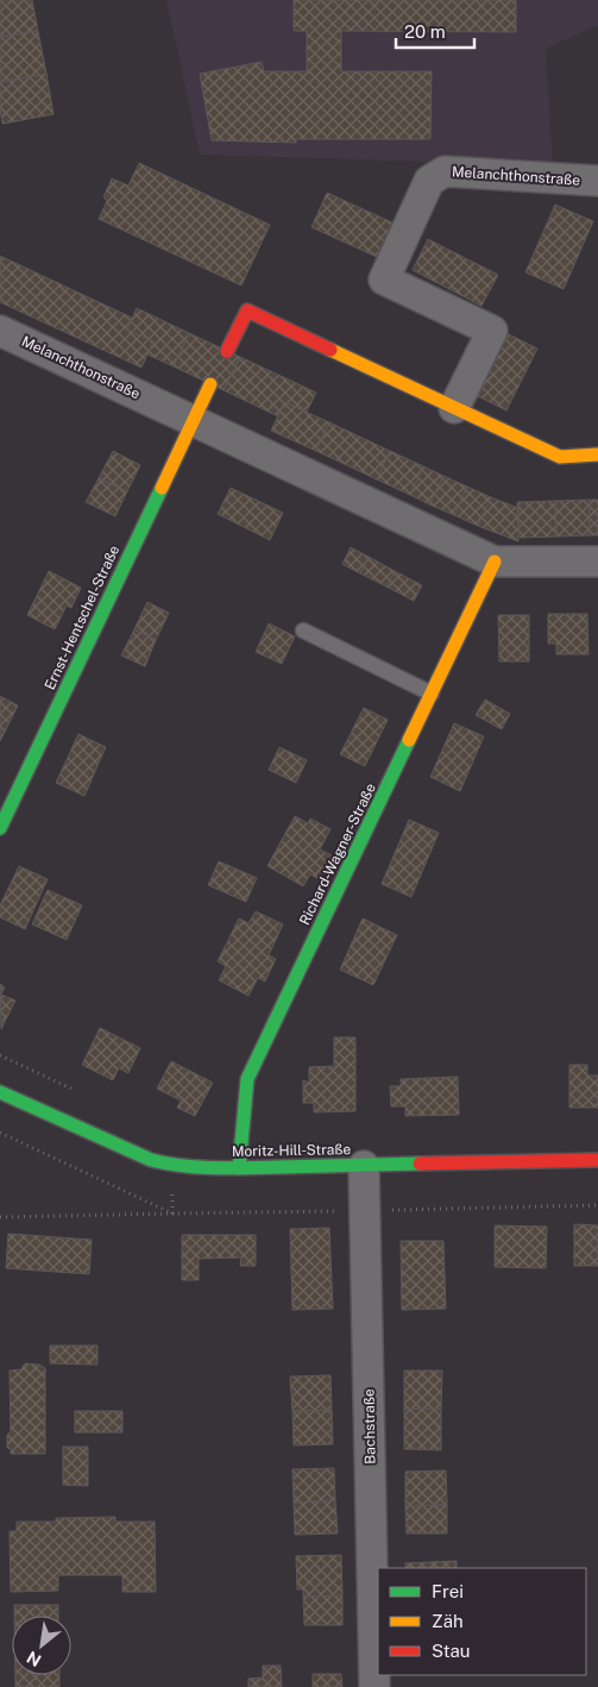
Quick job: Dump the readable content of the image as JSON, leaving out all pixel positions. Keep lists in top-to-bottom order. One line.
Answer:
{"streets":{"street":["Melanchthonstraße","Ernst-Hentschel-Straße","Richard-Wagner-Straße","Moritz-Hill-Straße","Bachstraße"]},"crossings":[["Melanchthonstraße","Ernst-Hentschel-Straße"],["Melanchthonstraße","Richard-Wagner-Straße"],["Richard-Wagner-Straße","Moritz-Hill-Straße"],["Moritz-Hill-Straße","Bachstraße"]],"legend":["Frei","Zäh","Stau"],"scale_bar":"20 m","north":"bottom left"}
